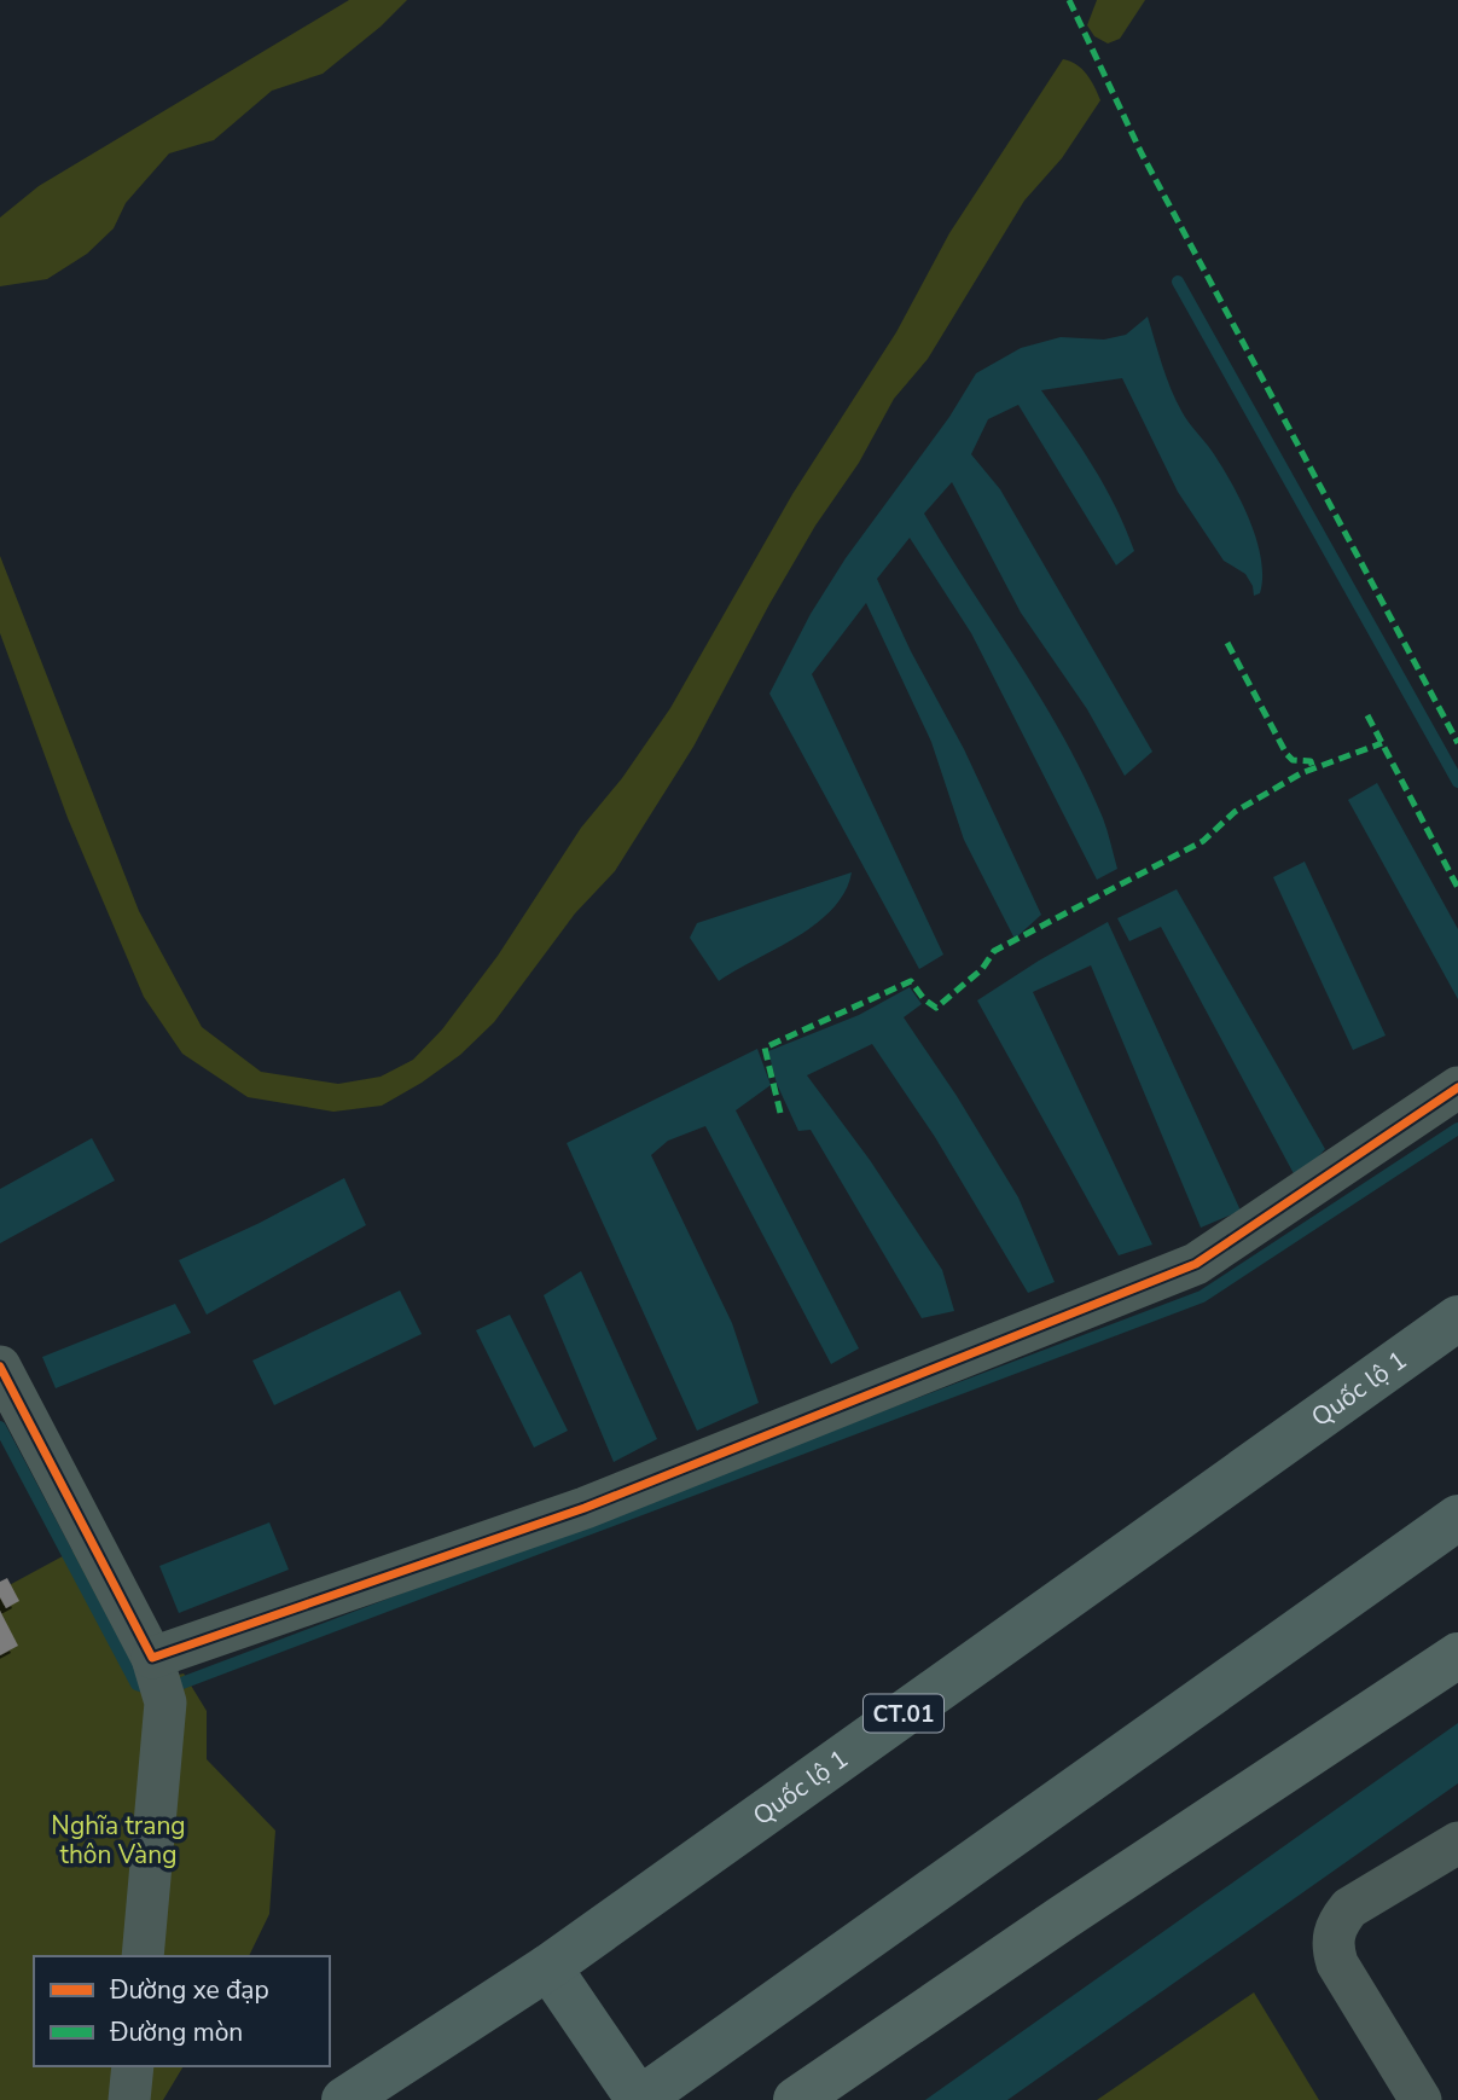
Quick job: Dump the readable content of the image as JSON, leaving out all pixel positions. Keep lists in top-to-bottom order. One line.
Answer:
{"streets":{"highway":["Quốc lộ 1","CT.01"]},"parks":["Nghĩa trang thôn Vàng"],"legend":["Đường xe đạp","Đường mòn"]}
